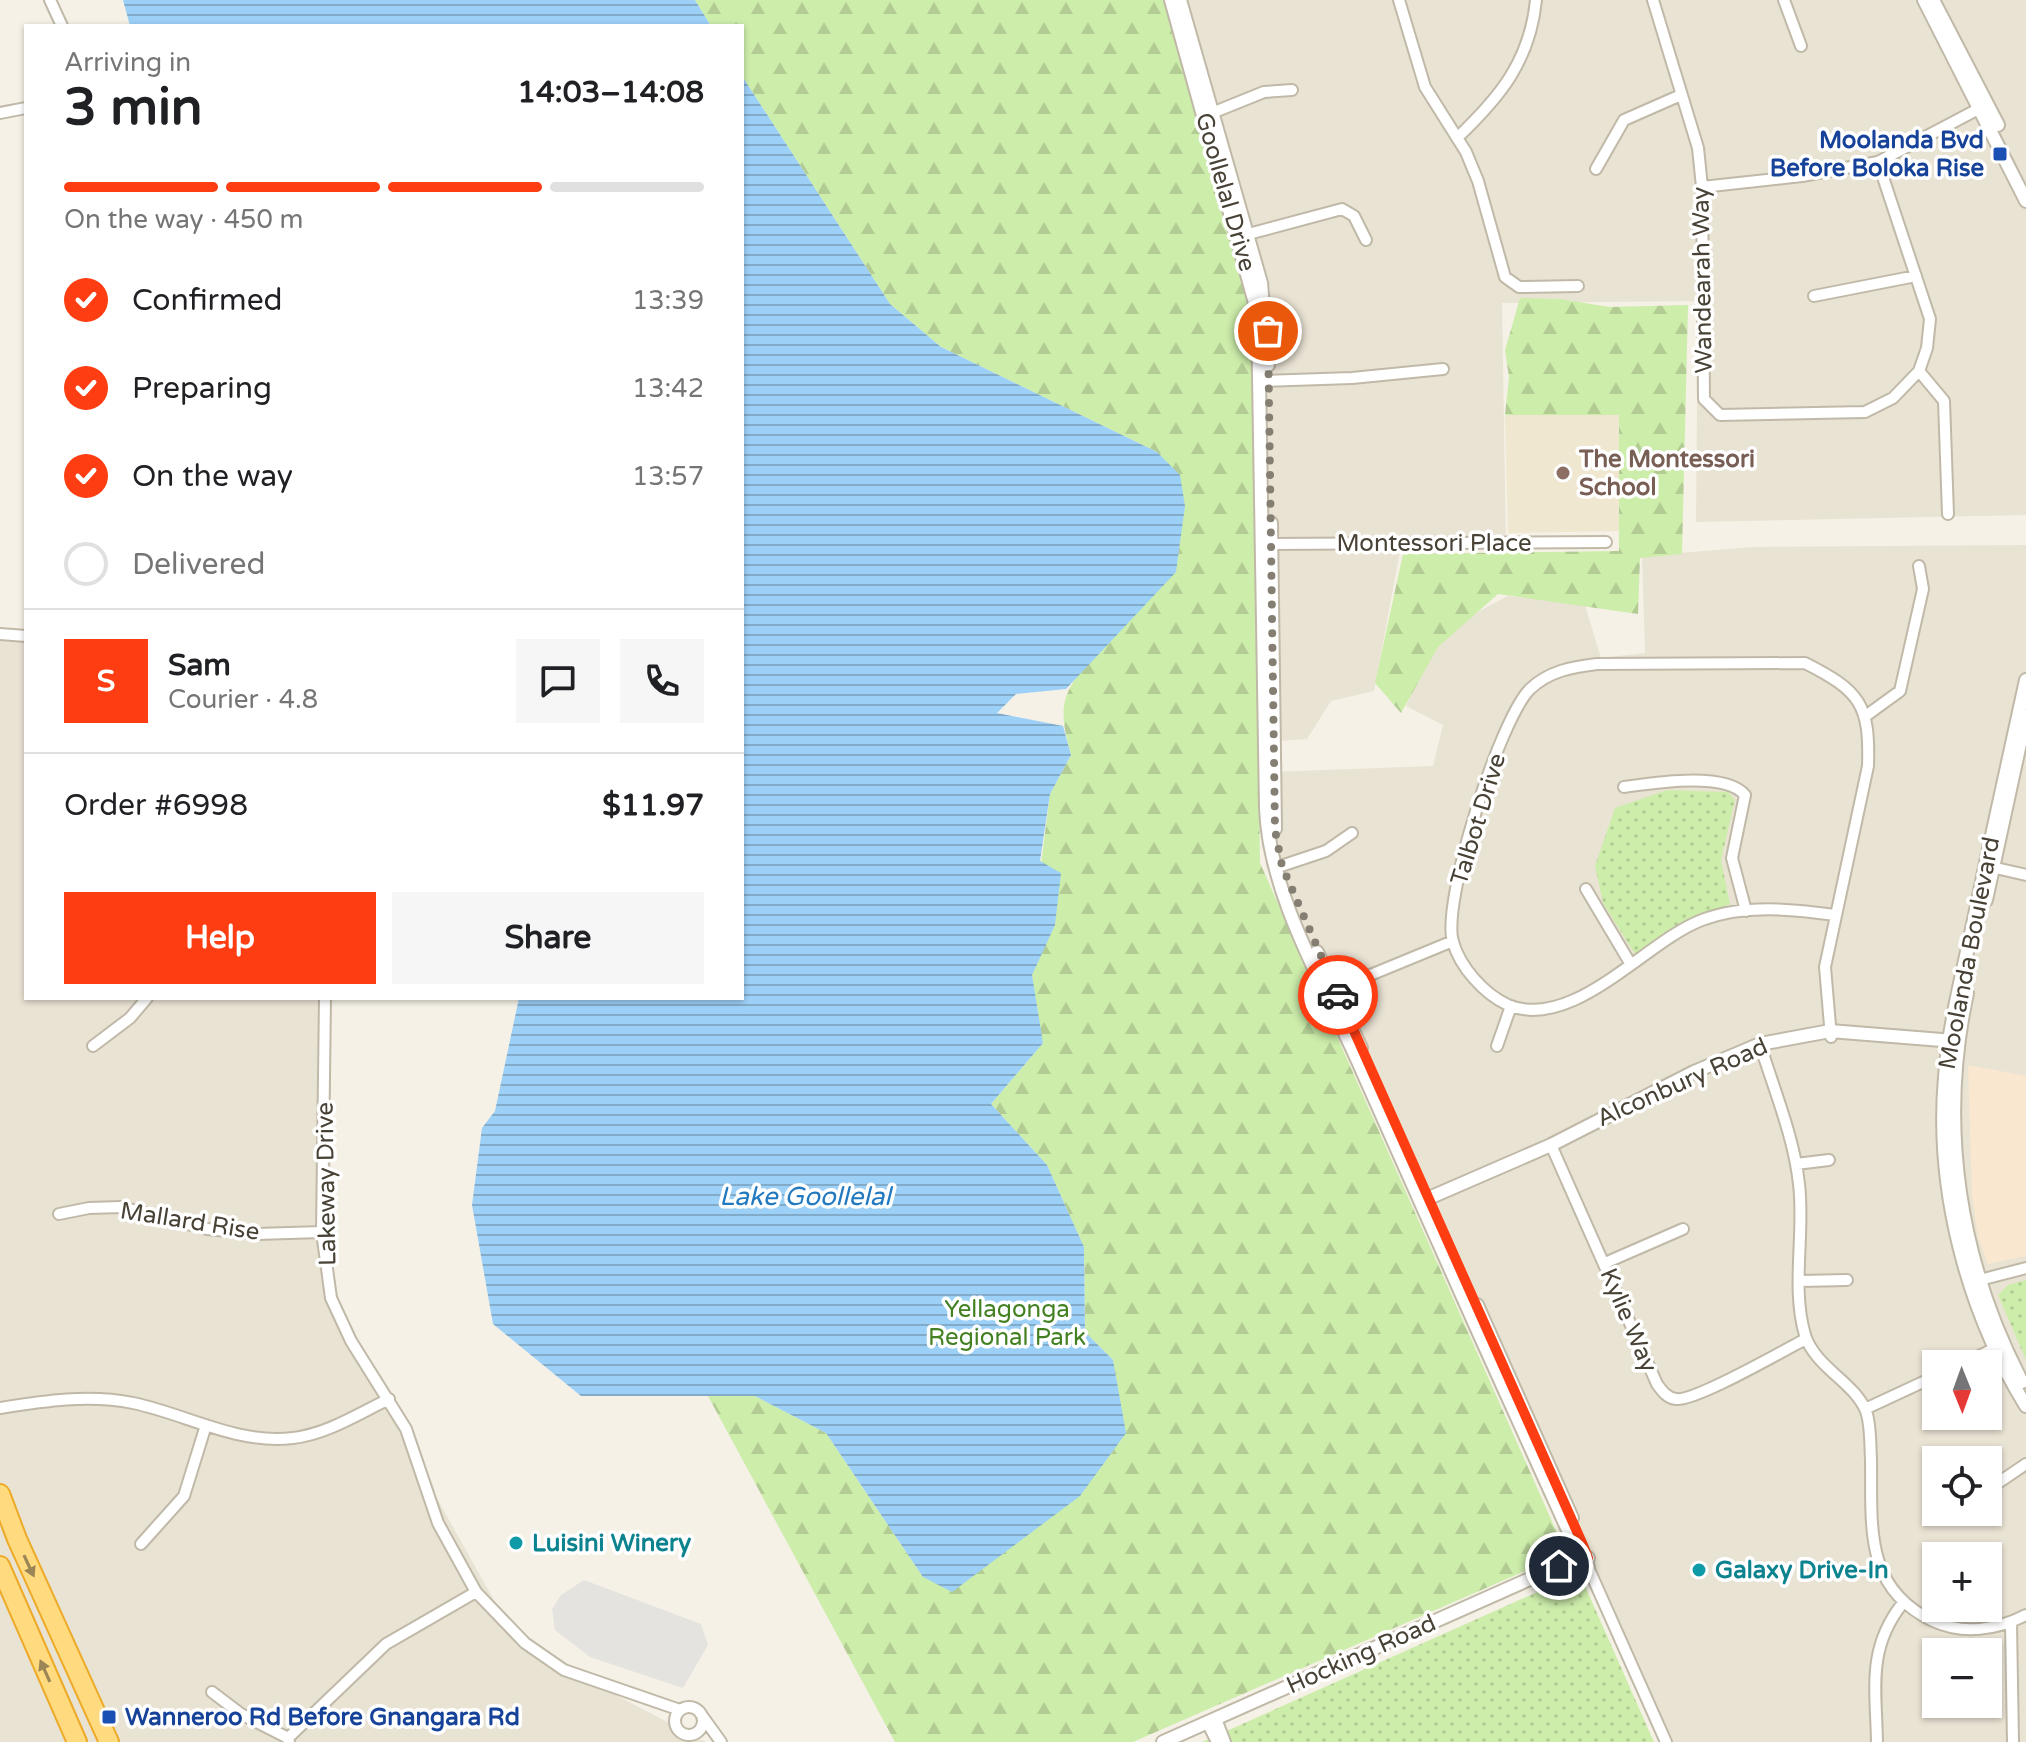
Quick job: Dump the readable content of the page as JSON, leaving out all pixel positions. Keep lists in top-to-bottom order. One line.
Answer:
{"streets":{"street":["Goollelal Drive","Wandearah Way","Montessori Place","Talbot Drive","Moolanda Boulevard","Alconbury Road","Lakeway Drive","Mallard Rise","Kylie Way","Hocking Road"]},"crossings":[["Goollelal Drive","Montessori Place"],["Goollelal Drive","Alconbury Road"],["Goollelal Drive","Hocking Road"],["Moolanda Boulevard","Alconbury Road"],["Alconbury Road","Kylie Way"],["Lakeway Drive","Mallard Rise"]],"water":["Lake Goollelal"],"parks":["Yellagonga Regional Park"],"places":{"transit":["Moolanda Bvd Before Boloka Rise","Wanneroo Rd Before Gnangara Rd"],"other":["The Montessori School","Luisini Winery","Galaxy Drive-In"]},"north":"bottom","page":{"heading":["3 min","Arriving in","14:03–14:08"],"panel":["Sam","Courier · 4.8","Order #6998","$11.97"],"bar":"On the way · 450 m","list":[["Confirmed","13:39"],["Preparing","13:42"],["On the way","13:57"],"Delivered"],"round":"S","buttons":["Help","Share"],"map_buttons":["+","−"]}}
